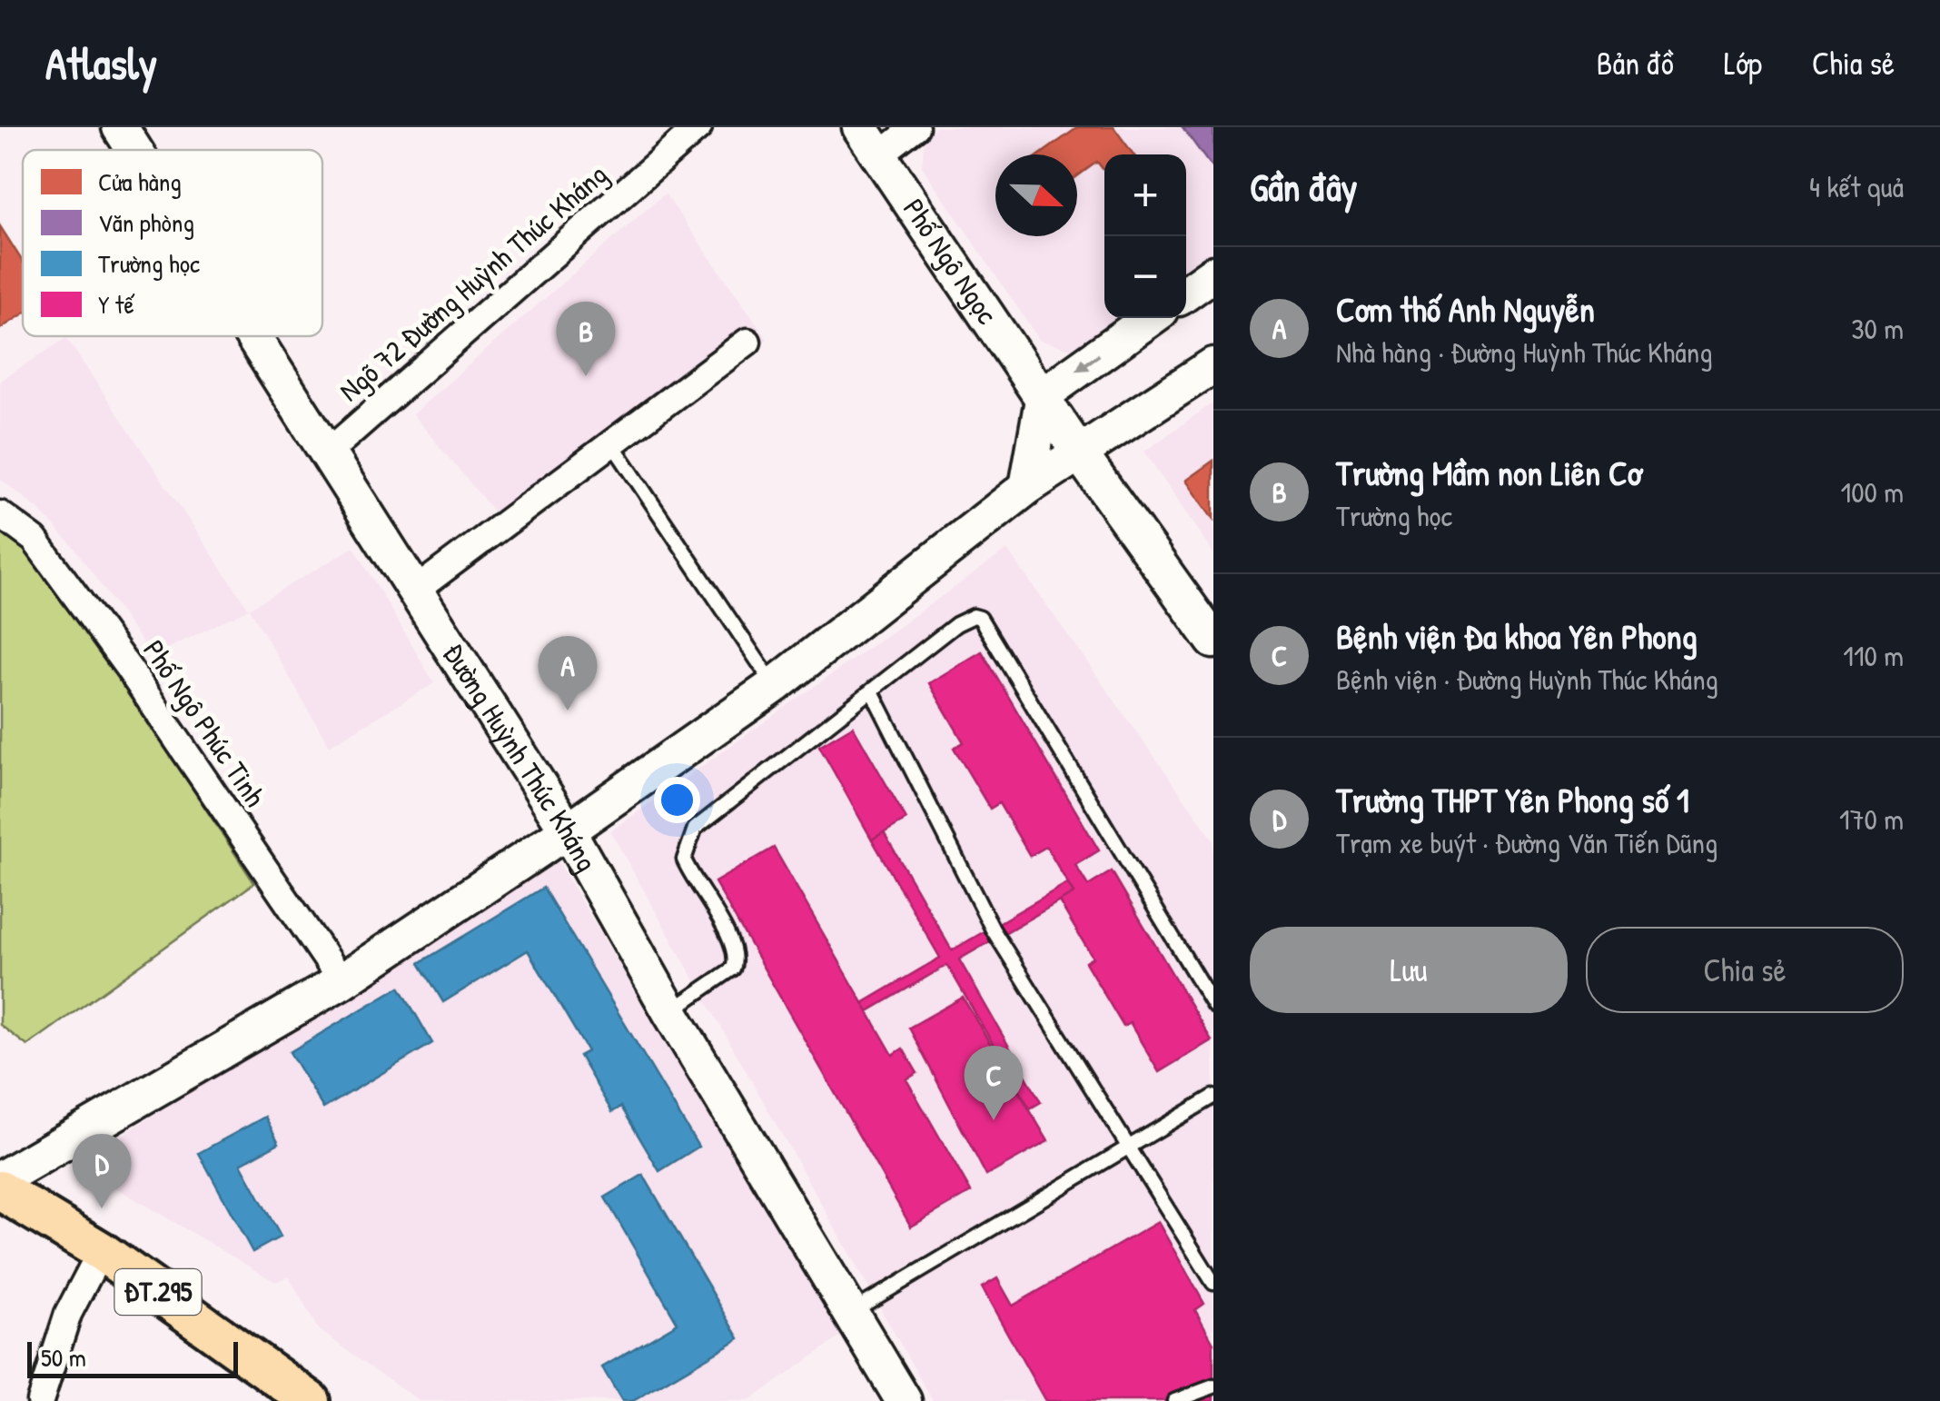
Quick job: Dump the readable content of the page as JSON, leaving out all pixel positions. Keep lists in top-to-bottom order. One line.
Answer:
{"streets":{"main road":["Phố Ngô Ngọc","Đường Huỳnh Thúc Kháng","ĐT.295"],"street":["Ngõ 72 Đường Huỳnh Thúc Kháng","Phố Ngô Phúc Tinh"]},"crossings":[["Ngõ 72 Đường Huỳnh Thúc Kháng","Đường Huỳnh Thúc Kháng"]],"legend":["Cửa hàng","Văn phòng","Trường học","Y tế"],"scale_bar":"50 m","north":"right","page":{"header":"Atlasly","nav":["Bản đồ","Lớp","Chia sẻ"],"heading":["Gần đây","4 kết quả"],"map_buttons":["+","−"],"list":[{"mark":"A","name":"Cơm thố Anh Nguyễn","note":"Nhà hàng · Đường Huỳnh Thúc Kháng","value":"30 m"},{"mark":"B","name":"Trường Mầm non Liên Cơ","note":"Trường học","value":"100 m"},{"mark":"C","name":"Bệnh viện Đa khoa Yên Phong","note":"Bệnh viện · Đường Huỳnh Thúc Kháng","value":"110 m"},{"mark":"D","name":"Trường THPT Yên Phong số 1","note":"Trạm xe buýt · Đường Văn Tiến Dũng","value":"170 m"}],"pins":["B","A","C","D"],"buttons":["Lưu","Chia sẻ"],"scale":"50 m"}}
